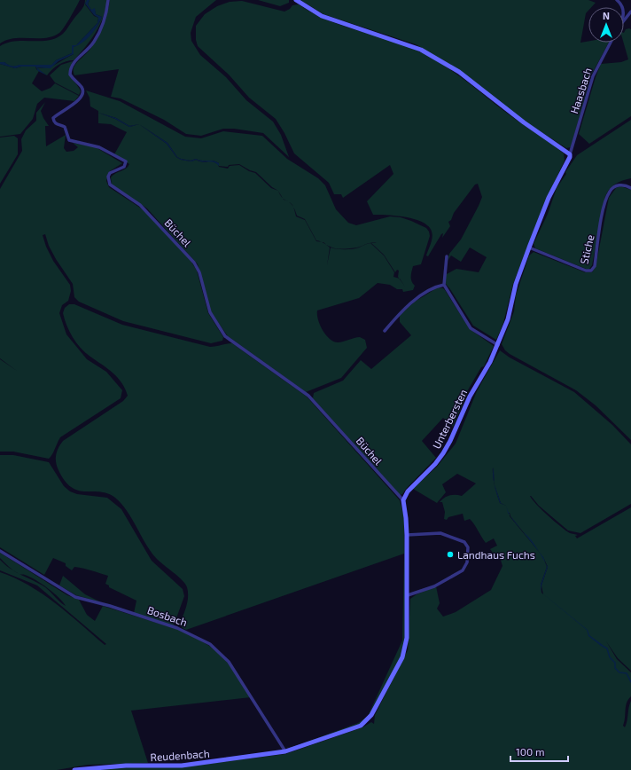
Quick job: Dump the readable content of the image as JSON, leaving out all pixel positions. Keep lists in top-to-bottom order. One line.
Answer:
{"streets":{"street":["Haasbach","Büchel","Stiche","Unterbersten","Bosbach","Reudenbach"]},"crossings":[["Haasbach","Unterbersten"],["Büchel","Unterbersten"],["Stiche","Unterbersten"],["Bosbach","Reudenbach"]],"places":["Landhaus Fuchs"],"scale_bar":"100 m","north":"top"}
